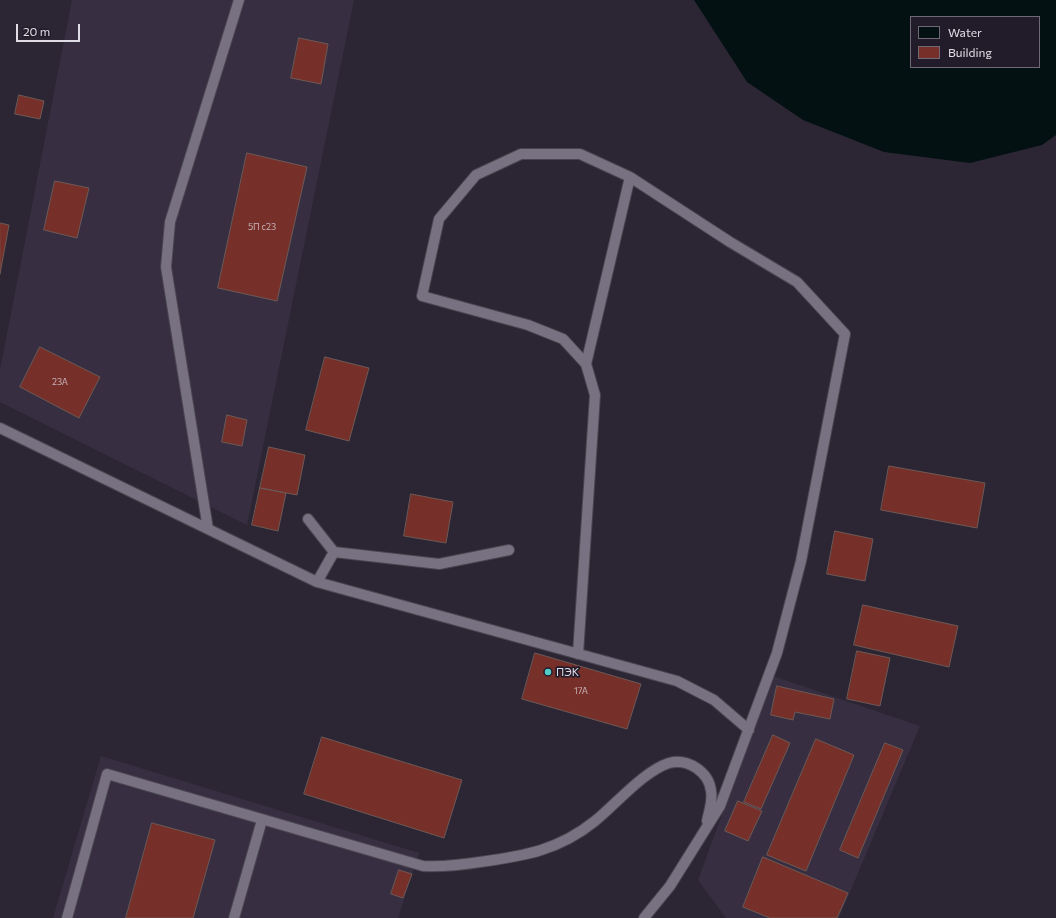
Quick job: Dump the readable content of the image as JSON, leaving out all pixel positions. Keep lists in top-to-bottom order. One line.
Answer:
{"places":["ПЭК"],"house_numbers":["5П с23","23А","17А"],"legend":["Water","Building"],"scale_bar":"20 m"}
